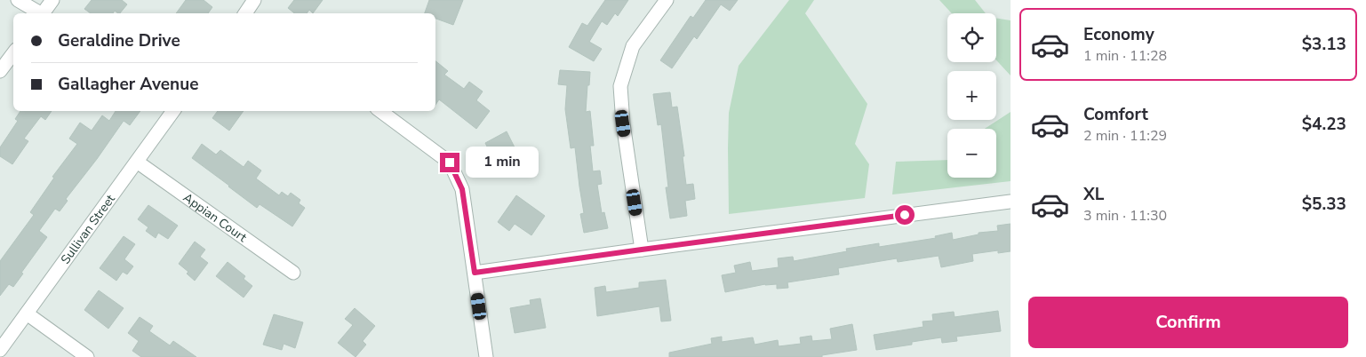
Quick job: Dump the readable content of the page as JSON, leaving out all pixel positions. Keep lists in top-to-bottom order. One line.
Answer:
{"streets":{"street":["Appian Court","Sullivan Street"]},"crossings":[["Appian Court","Sullivan Street"]],"page":{"list":[{"name":"Economy","note":"1 min · 11:28","value":"$3.13"},{"name":"Comfort","note":"2 min · 11:29","value":"$4.23"},{"name":"XL","note":"3 min · 11:30","value":"$5.33"}],"map_buttons":["+","−"],"banner":["Geraldine Drive","Gallagher Avenue"],"bubble":"1 min","buttons":"Confirm"}}
